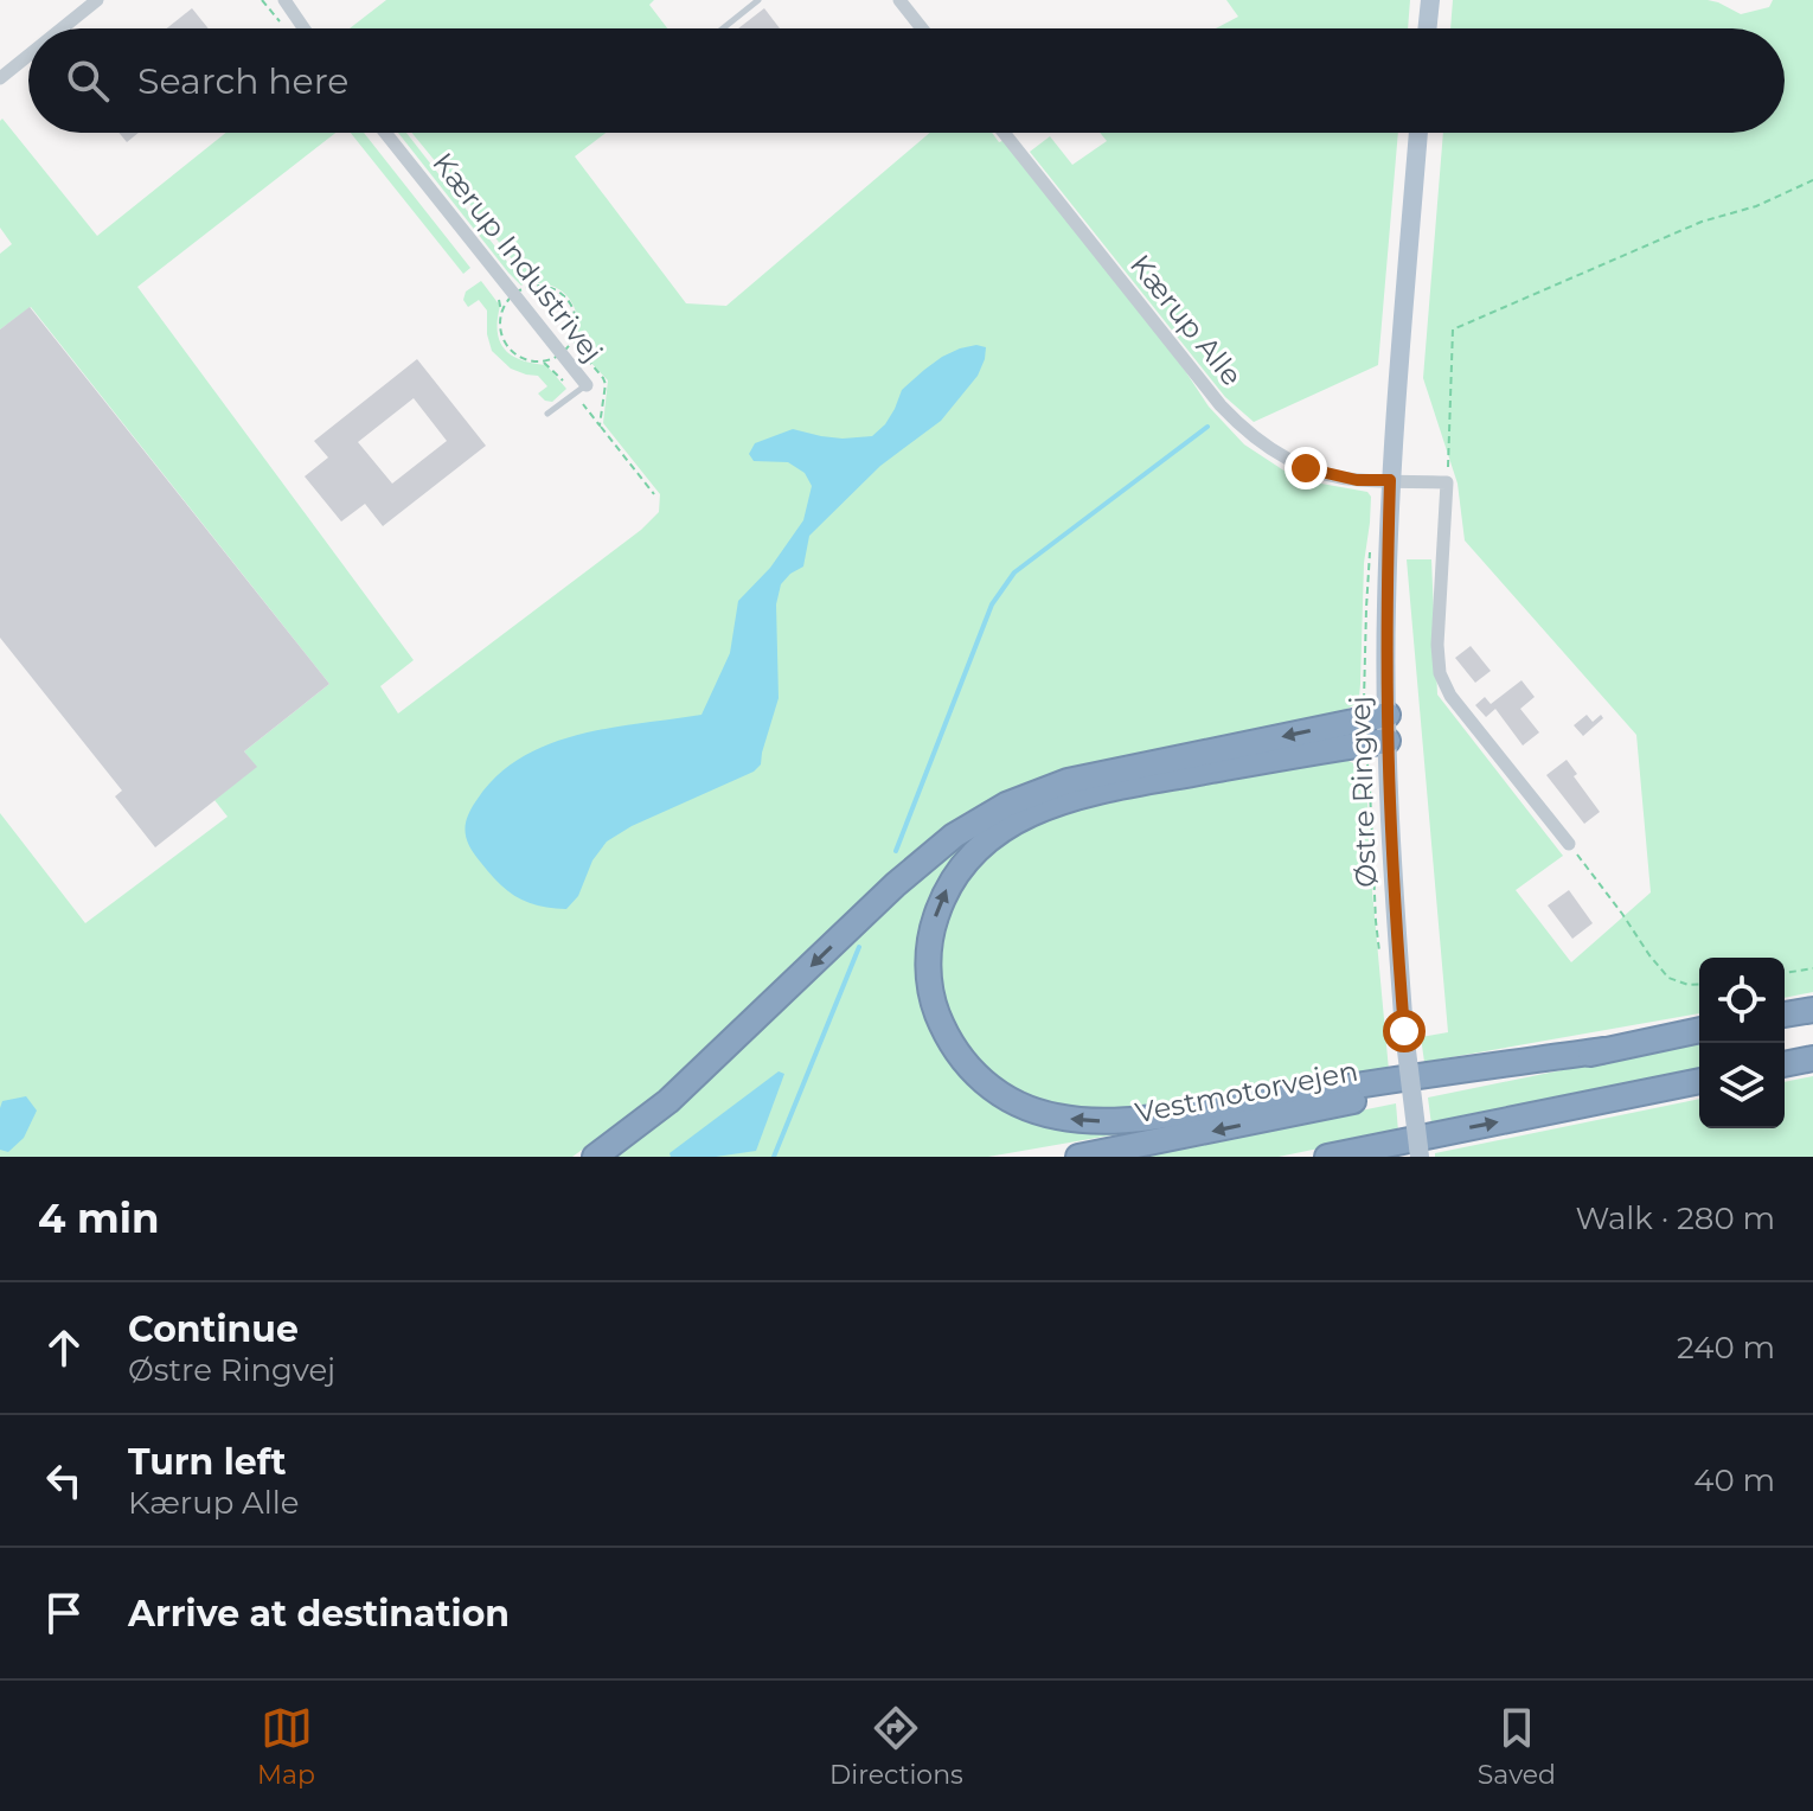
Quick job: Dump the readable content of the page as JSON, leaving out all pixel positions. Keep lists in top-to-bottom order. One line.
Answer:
{"streets":{"highway":["Vestmotorvejen"],"main road":["Østre Ringvej"],"street":["Kærup Industrivej","Kærup Alle"]},"crossings":[["Kærup Alle","Østre Ringvej"]],"page":{"search":"Search here","heading":["4 min","Walk · 280 m"],"list":[["Continue","Østre Ringvej","240 m"],["Turn left","Kærup Alle","40 m"],"Arrive at destination"],"nav":["Map","Directions","Saved"]}}
